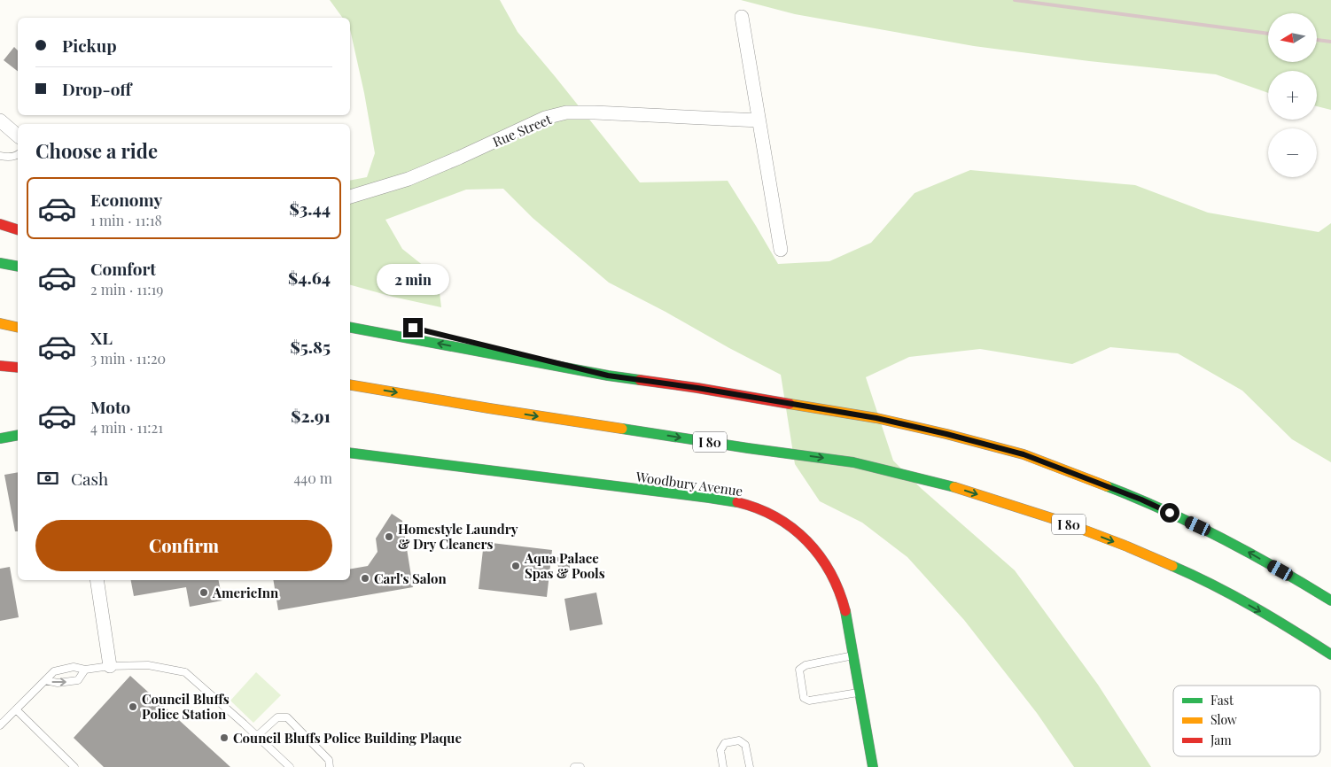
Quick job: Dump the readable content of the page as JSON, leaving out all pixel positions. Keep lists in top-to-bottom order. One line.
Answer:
{"streets":{"main road":["I 80","Woodbury Avenue"],"street":["Rue Street"]},"places":["Homestyle Laundry & Dry Cleaners","Aqua Palace Spas & Pools","Carl's Salon","AmericInn","Council Bluffs Police Station","Council Bluffs Police Building Plaque"],"legend":["Fast","Slow","Jam"],"north":"left","page":{"map_buttons":["+","−"],"banner":["Pickup","Drop-off"],"heading":"Choose a ride","list":[{"name":"Economy","note":"1 min · 11:18","value":"$3.44"},{"name":"Comfort","note":"2 min · 11:19","value":"$4.64"},{"name":"XL","note":"3 min · 11:20","value":"$5.85"},{"name":"Moto","note":"4 min · 11:21","value":"$2.91"}],"bubble":"2 min","pay":["Cash","440 m"],"buttons":"Confirm"}}
